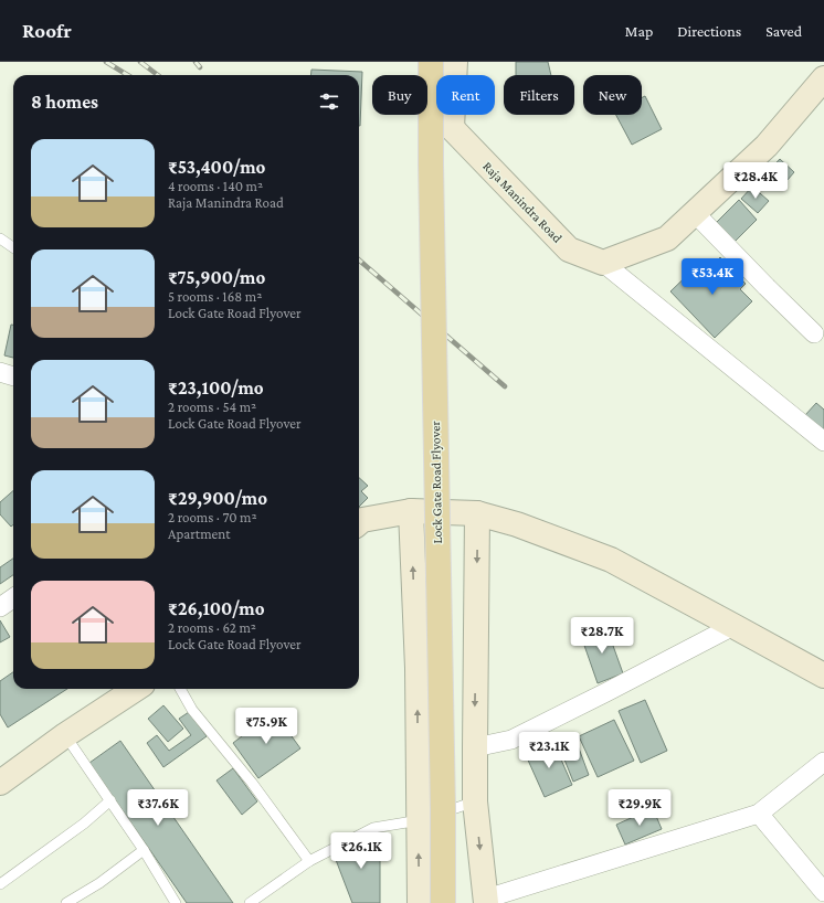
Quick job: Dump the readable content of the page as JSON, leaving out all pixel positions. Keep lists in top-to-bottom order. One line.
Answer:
{"streets":{"main road":["Lock Gate Road Flyover"],"street":["Raja Manindra Road"]},"page":{"header":"Roofr","nav":["Map","Directions","Saved"],"chip":["Buy","Rent","Filters","New"],"heading":"8 homes","list":[{"name":"₹53,400/mo","note":"4 rooms · 140 m² · Raja Manindra Road"},{"name":"₹75,900/mo","note":"5 rooms · 168 m² · Lock Gate Road Flyover"},{"name":"₹23,100/mo","note":"2 rooms · 54 m² · Lock Gate Road Flyover"},{"name":"₹29,900/mo","note":"2 rooms · 70 m² · Apartment"},{"name":"₹26,100/mo","note":"2 rooms · 62 m² · Lock Gate Road Flyover"}],"price":["₹28.4K","₹53.4K","₹28.7K","₹75.9K","₹23.1K","₹37.6K","₹29.9K","₹26.1K"]}}
